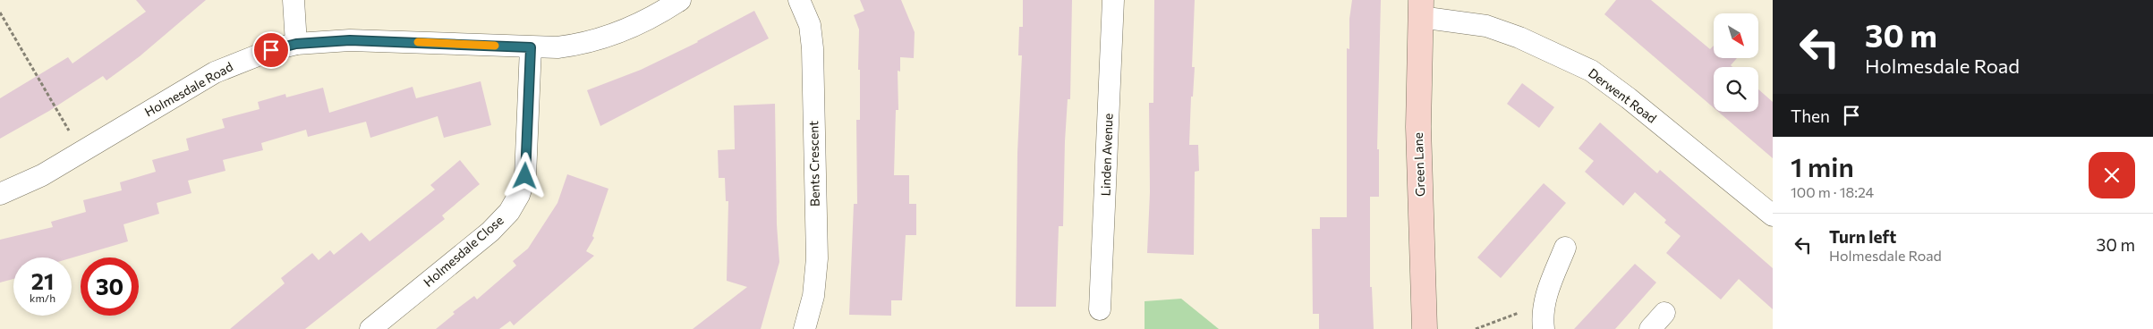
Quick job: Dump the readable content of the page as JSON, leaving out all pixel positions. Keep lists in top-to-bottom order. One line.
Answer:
{"streets":{"main road":["Green Lane"],"street":["Holmesdale Road","Derwent Road","Linden Avenue","Bents Crescent","Holmesdale Close"]},"crossings":[["Holmesdale Road","Holmesdale Close"],["Derwent Road","Green Lane"]],"north":"bottom right","page":{"turn":["30 m","Holmesdale Road"],"then":"Then","heading":["1 min","100 m · 18:24"],"list":[{"name":"Turn left","note":"Holmesdale Road","value":"30 m"}],"speed":"21 km/h","limit":"30"}}
